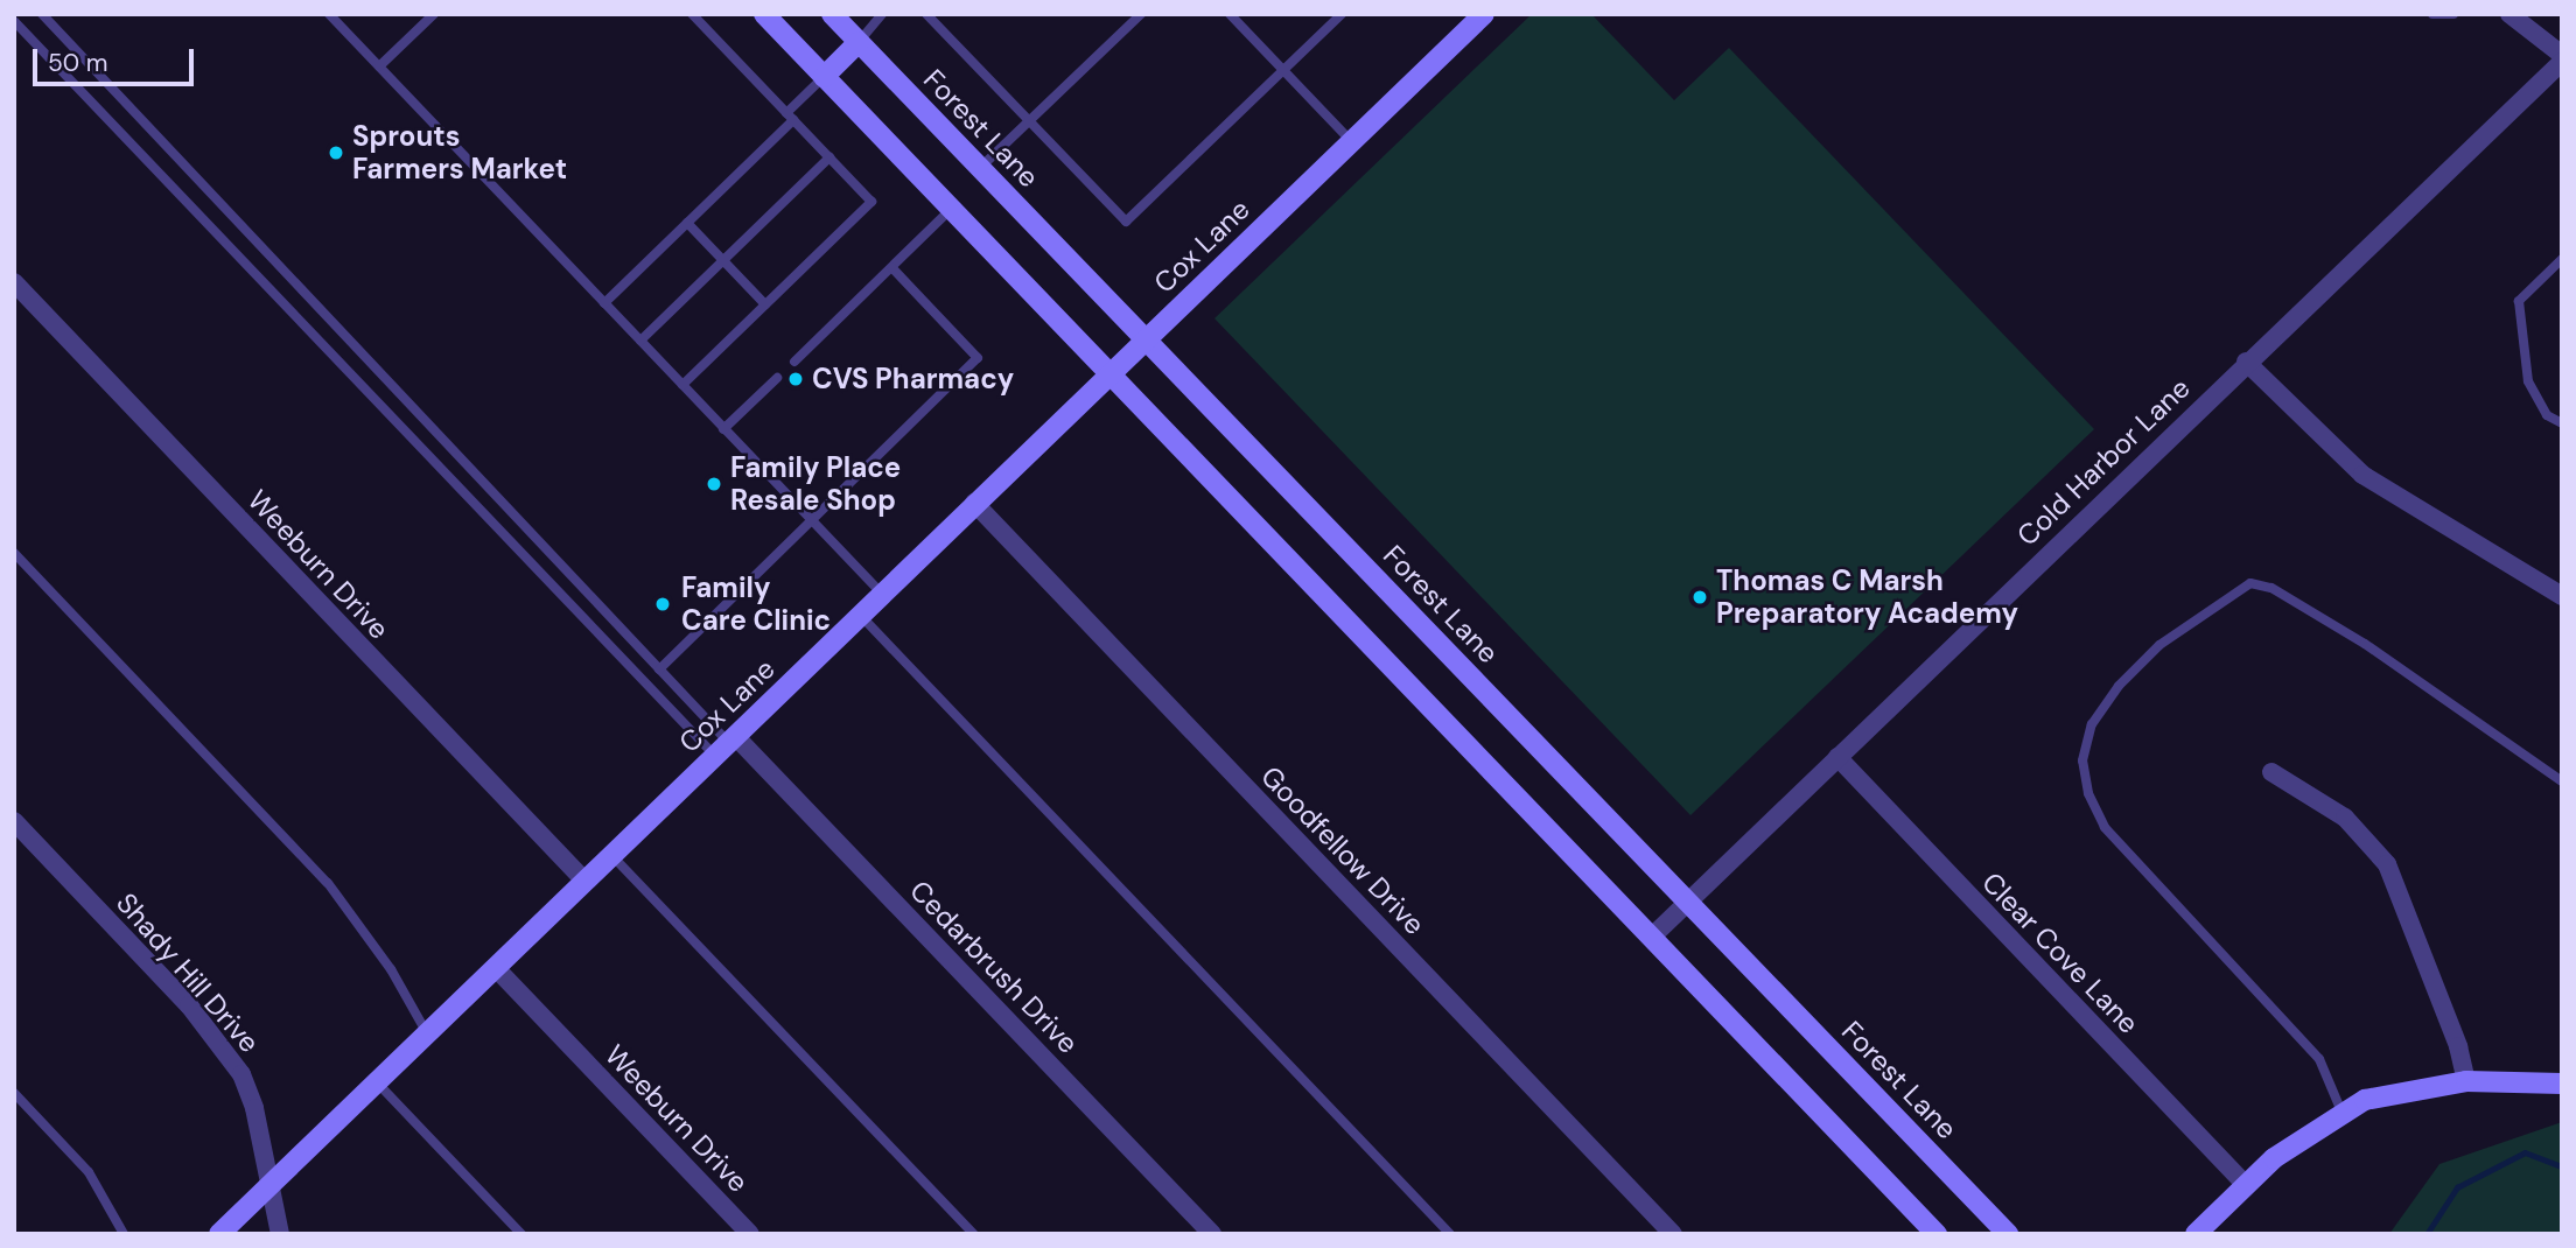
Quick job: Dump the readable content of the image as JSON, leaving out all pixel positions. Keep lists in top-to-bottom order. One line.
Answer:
{"streets":{"main road":["Forest Lane","Cox Lane"],"street":["Cold Harbor Lane","Weeburn Drive","Goodfellow Drive","Clear Cove Lane","Cedarbrush Drive","Shady Hill Drive"]},"crossings":[["Forest Lane","Cox Lane"],["Forest Lane","Cold Harbor Lane"],["Cox Lane","Weeburn Drive"],["Cox Lane","Goodfellow Drive"],["Cox Lane","Cedarbrush Drive"],["Cox Lane","Shady Hill Drive"],["Cold Harbor Lane","Clear Cove Lane"]],"places":["Sprouts Farmers Market","CVS Pharmacy","Family Place Resale Shop","Thomas C Marsh Preparatory Academy","Family Care Clinic"],"scale_bar":"50 m"}
